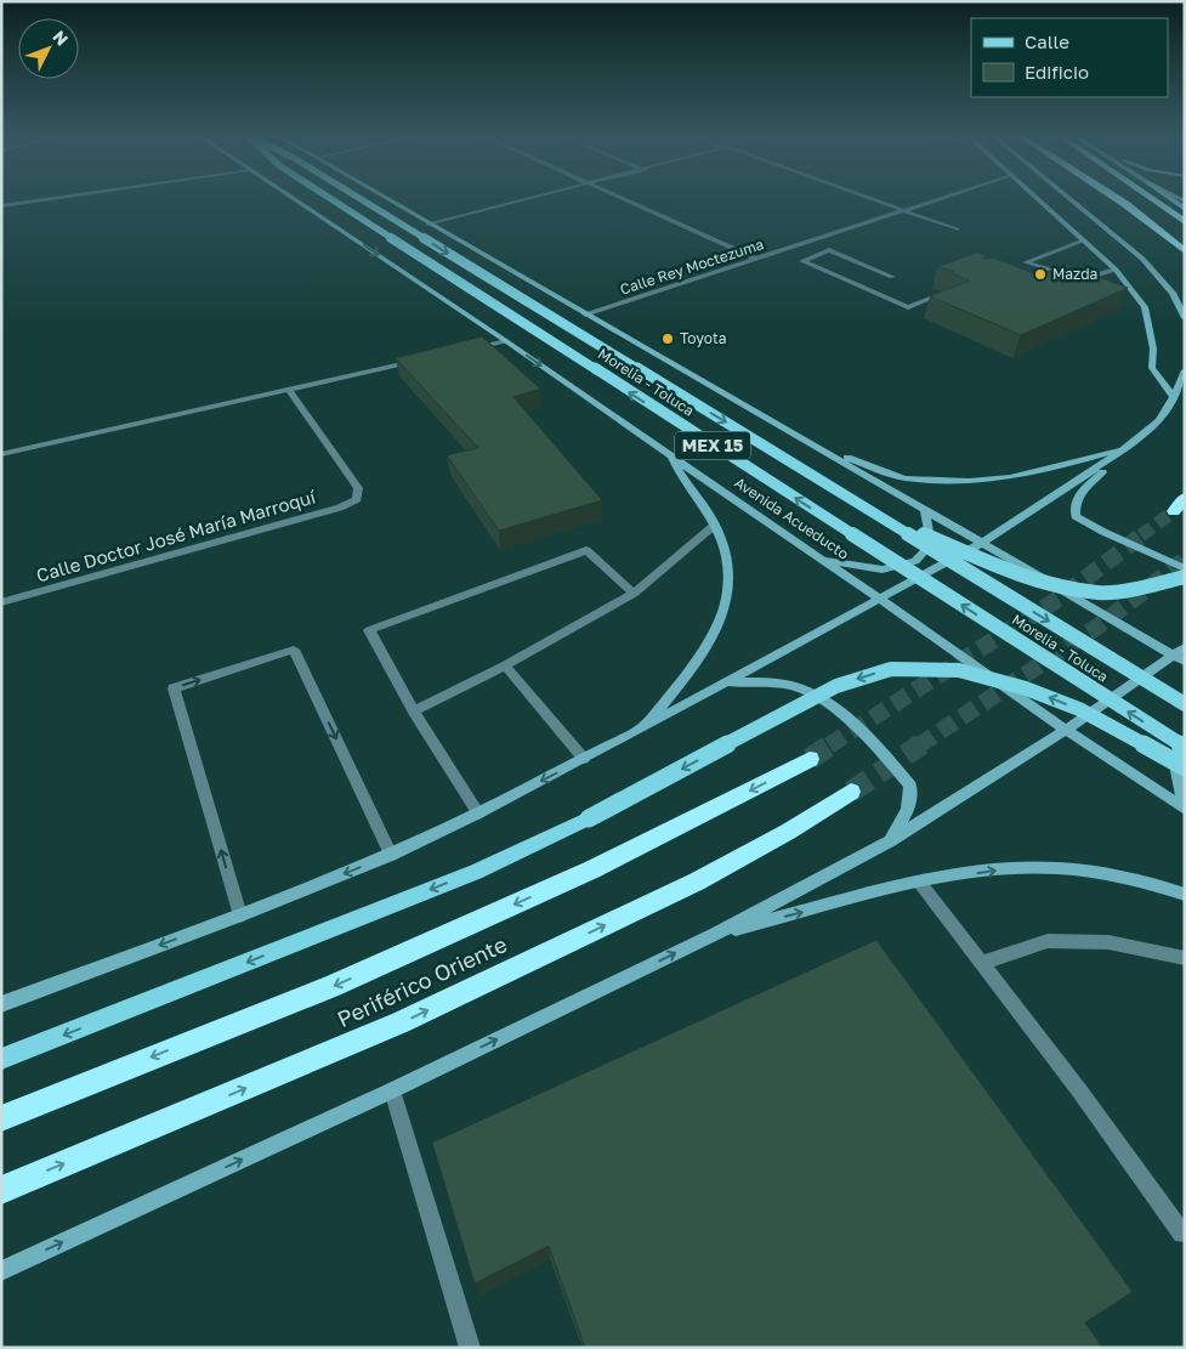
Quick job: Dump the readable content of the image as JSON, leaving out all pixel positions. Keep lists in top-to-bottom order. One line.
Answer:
{"streets":{"highway":["Periférico Oriente"],"main road":["Morelia - Toluca","MEX 15"],"street":["Calle Rey Moctezuma","Avenida Acueducto","Calle Doctor José María Marroquí"]},"places":["Mazda","Toyota"],"legend":["Calle","Edificio"],"north":"top right"}
